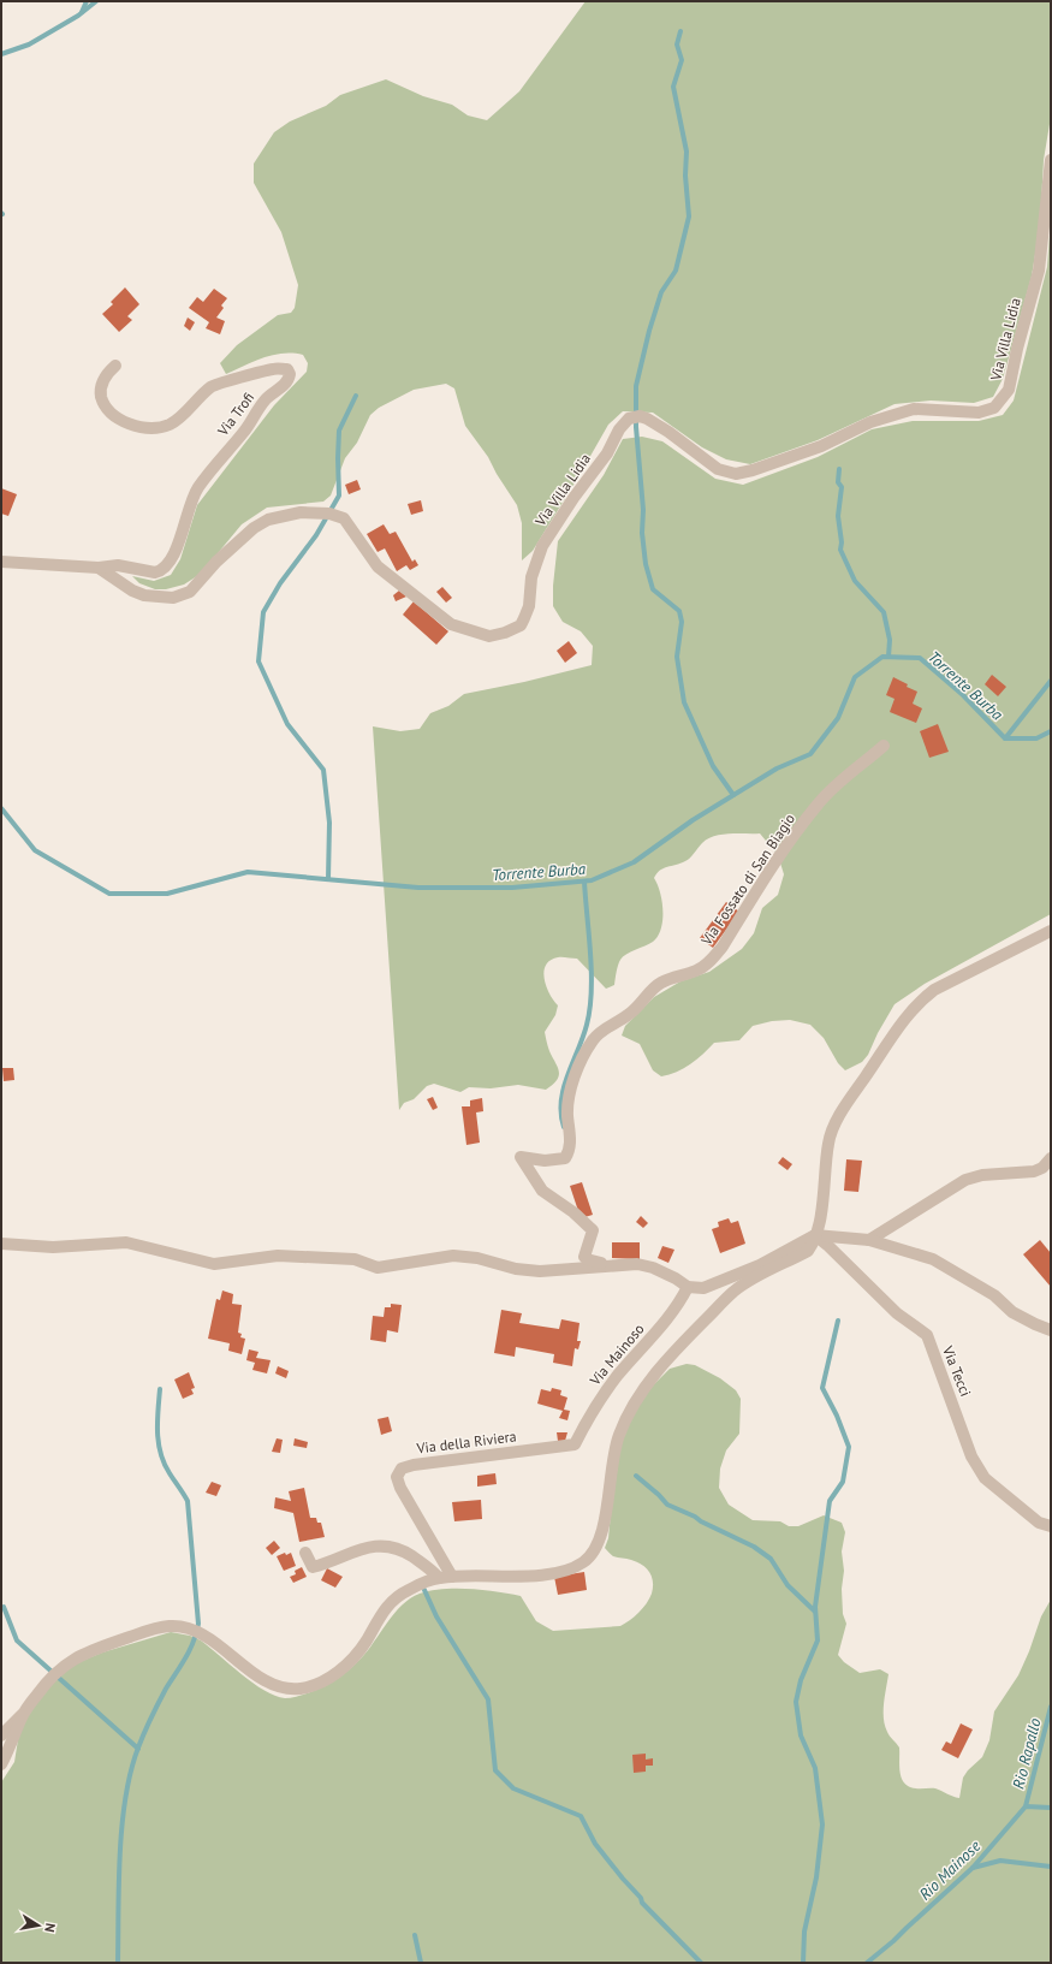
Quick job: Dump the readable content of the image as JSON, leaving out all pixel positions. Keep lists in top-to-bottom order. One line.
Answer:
{"streets":{"street":["Via Villa Lidia","Via Trofi","Via Fossato di San Biagio","Via Mainoso","Via Tecci","Via della Riviera"]},"crossings":[["Via Villa Lidia","Via Trofi"],["Via Mainoso","Via della Riviera"]],"water":["Torrente Burba","Rio Rapallo","Rio Mainose"],"north":"right"}
